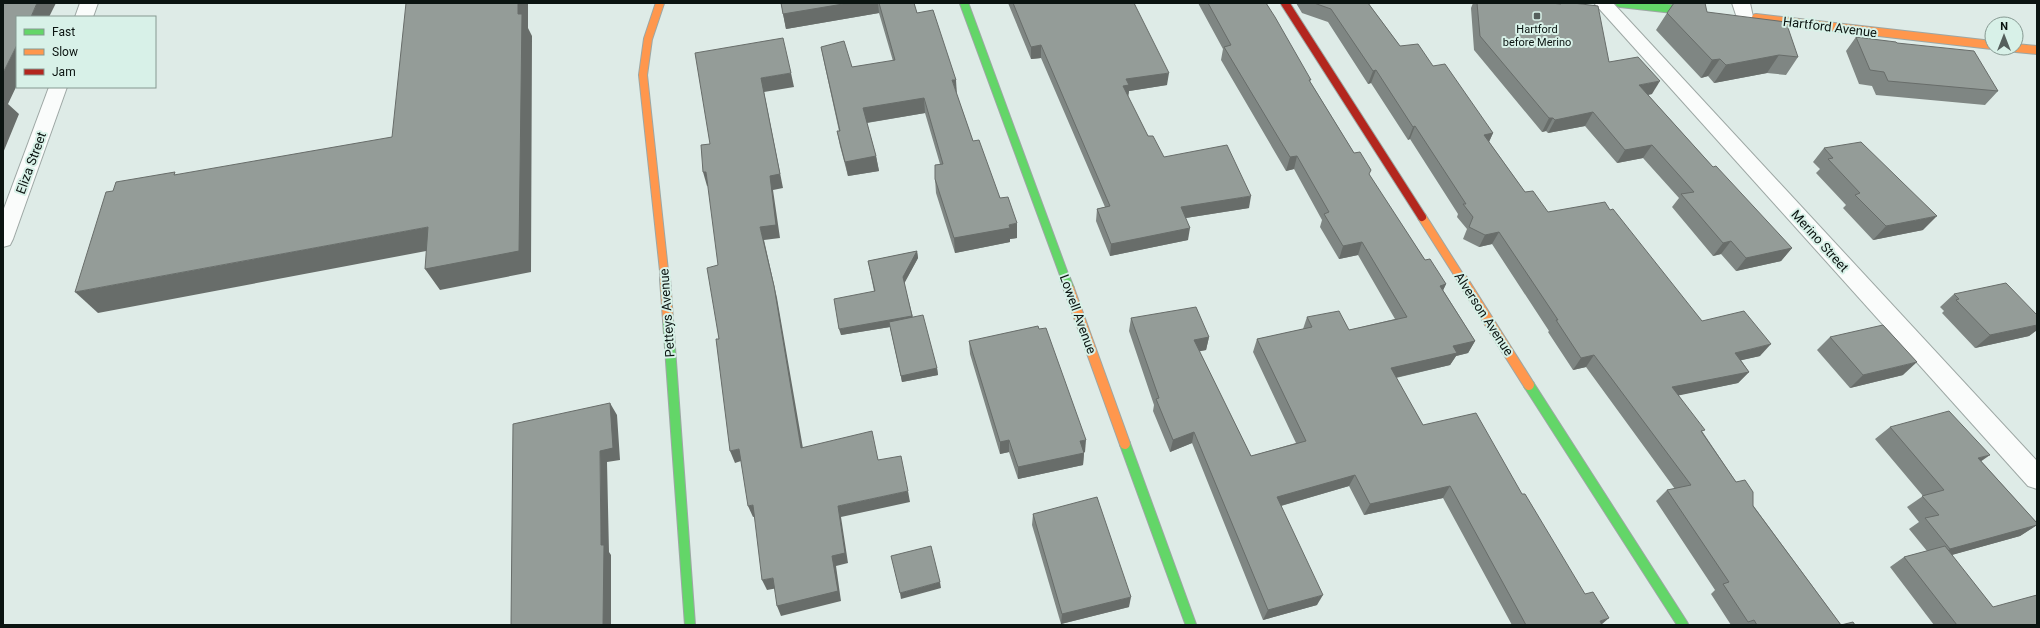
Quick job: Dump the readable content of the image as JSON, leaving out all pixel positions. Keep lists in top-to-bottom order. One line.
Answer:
{"streets":{"street":["Hartford Avenue","Eliza Street","Merino Street","Petteys Avenue","Lowell Avenue","Alverson Avenue"]},"places":{"transit":["Hartford before Merino"]},"legend":["Fast","Slow","Jam"],"north":"top"}
